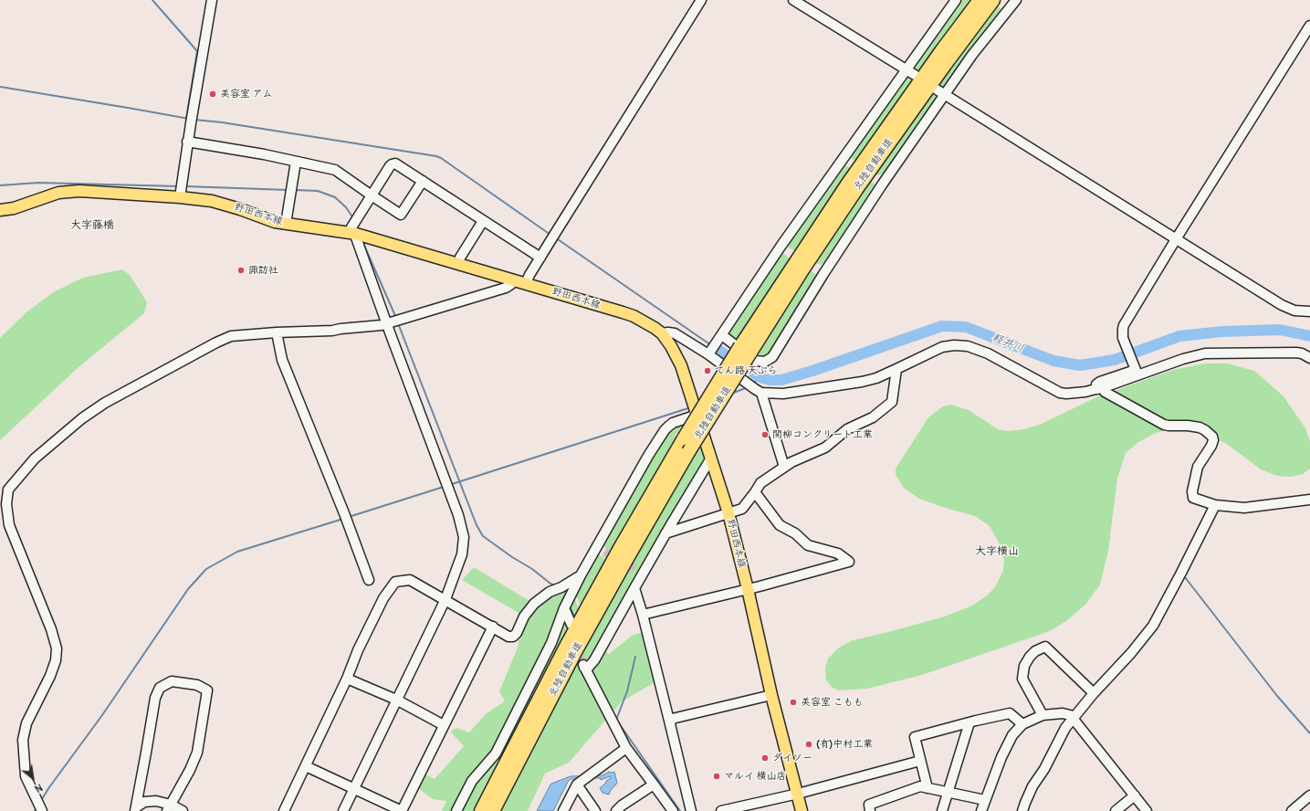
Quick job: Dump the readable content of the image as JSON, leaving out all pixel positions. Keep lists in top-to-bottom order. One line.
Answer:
{"streets":{"highway":["北陸自動車道"],"main road":["野田西本線"]},"districts":["大字藤橋","大字横山"],"water":["軽井川"],"places":["美容室 アム","諏訪社","てん路 天ぷら","関柳コンクリート工業","美容室 こもも","(有)中村工業","ダイソー","マルイ 横山店"],"north":"bottom right"}
